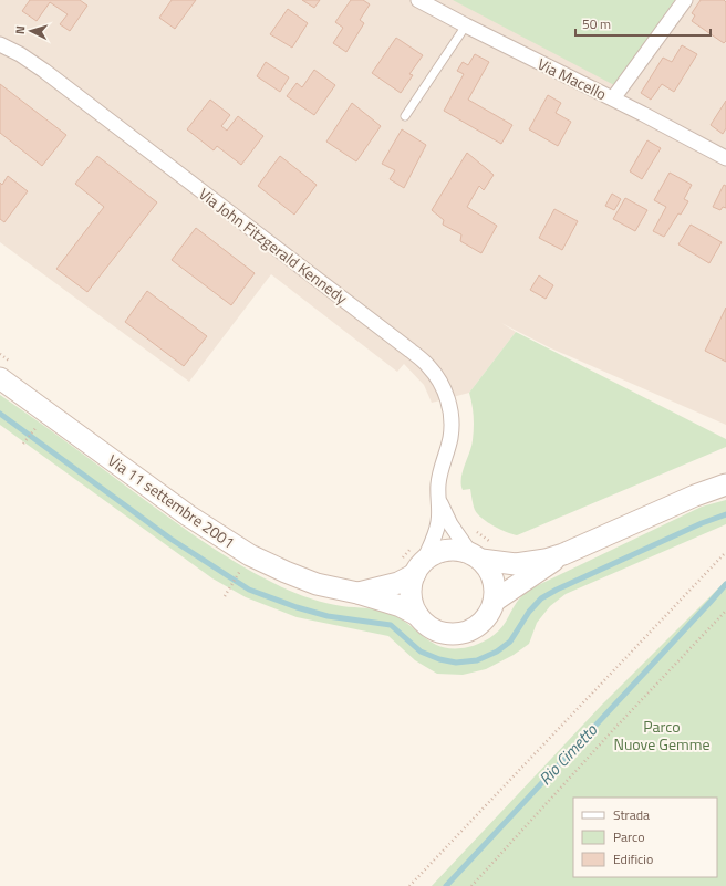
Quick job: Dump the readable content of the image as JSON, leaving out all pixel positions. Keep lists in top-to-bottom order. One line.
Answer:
{"streets":{"main road":["Via 11 settembre 2001"],"street":["Via Macello","Via John Fitzgerald Kennedy"]},"crossings":[["Via John Fitzgerald Kennedy","Via 11 settembre 2001"]],"water":["Rio Cimetto"],"parks":["Parco Nuove Gemme"],"legend":["Strada","Parco","Edificio"],"scale_bar":"50 m","north":"left"}
